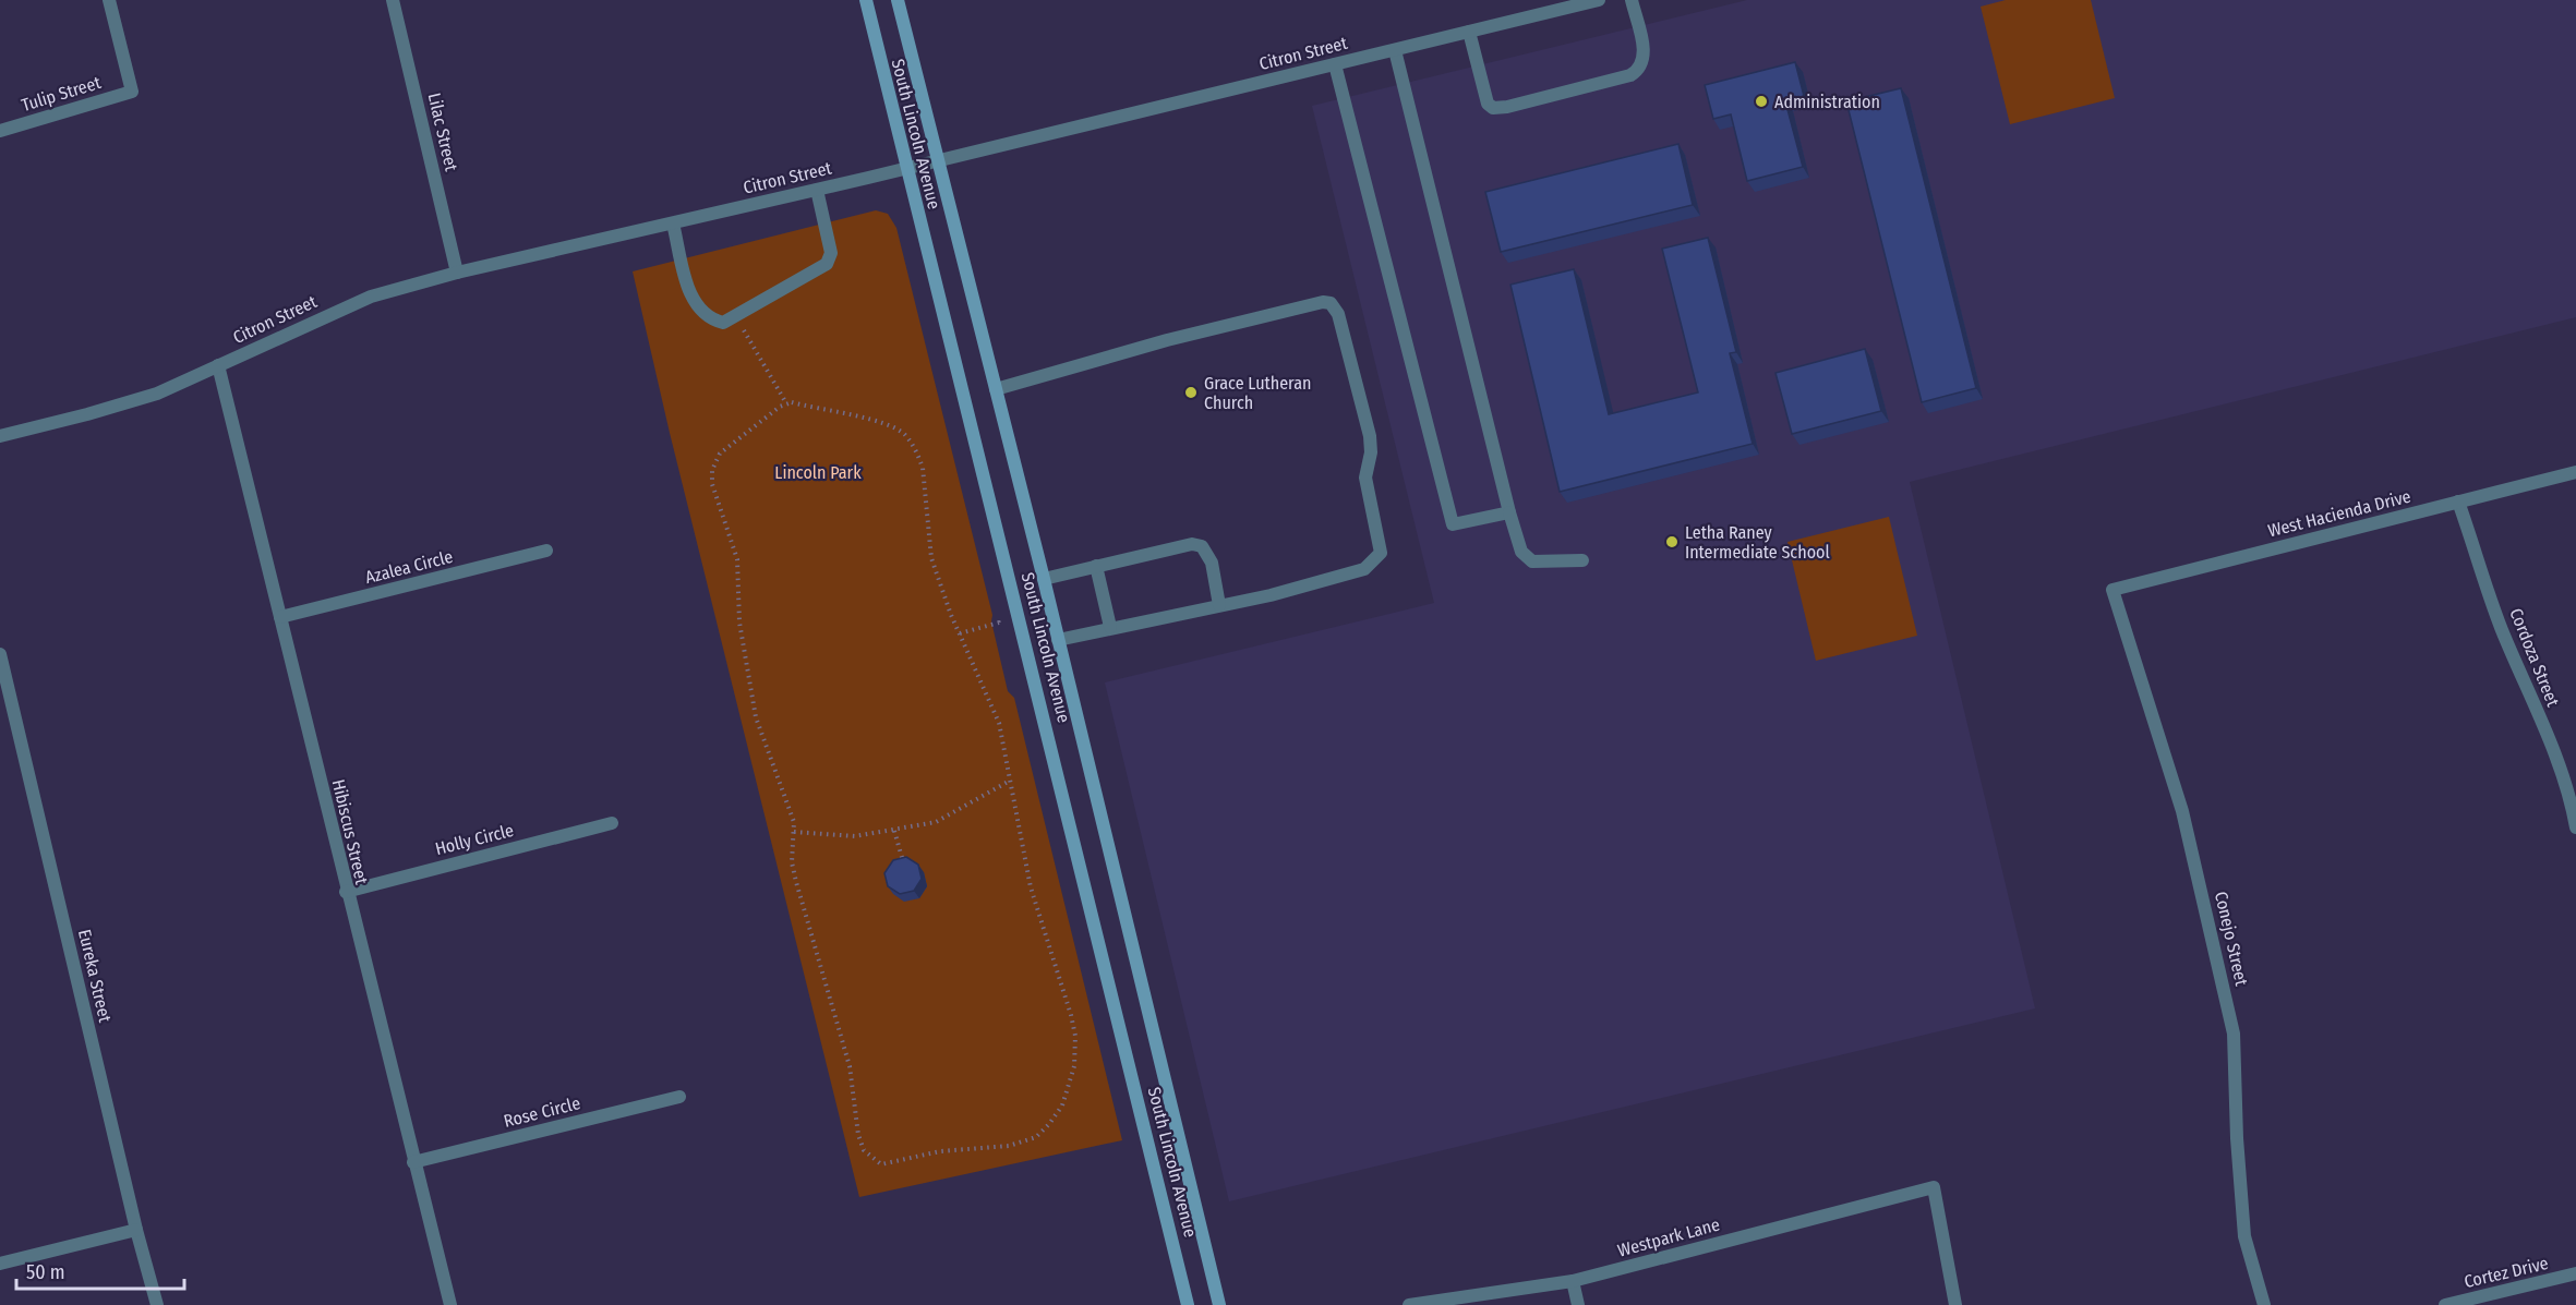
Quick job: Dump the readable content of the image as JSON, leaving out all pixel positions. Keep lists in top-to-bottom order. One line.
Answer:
{"streets":{"main road":["South Lincoln Avenue"],"street":["Citron Street","Tulip Street","Lilac Street","West Hacienda Drive","Azalea Circle","Cordoza Street","Hibiscus Street","Holly Circle","Conejo Street","Eureka Street","Rose Circle","Westpark Lane","Cortez Drive"]},"crossings":[["Citron Street","Lilac Street"],["Citron Street","South Lincoln Avenue"],["Citron Street","Hibiscus Street"],["West Hacienda Drive","Cordoza Street"],["West Hacienda Drive","Conejo Street"],["Azalea Circle","Hibiscus Street"],["Hibiscus Street","Holly Circle"],["Hibiscus Street","Rose Circle"]],"parks":["Lincoln Park"],"places":["Administration","Grace Lutheran Church","Letha Raney Intermediate School"],"scale_bar":"50 m"}
